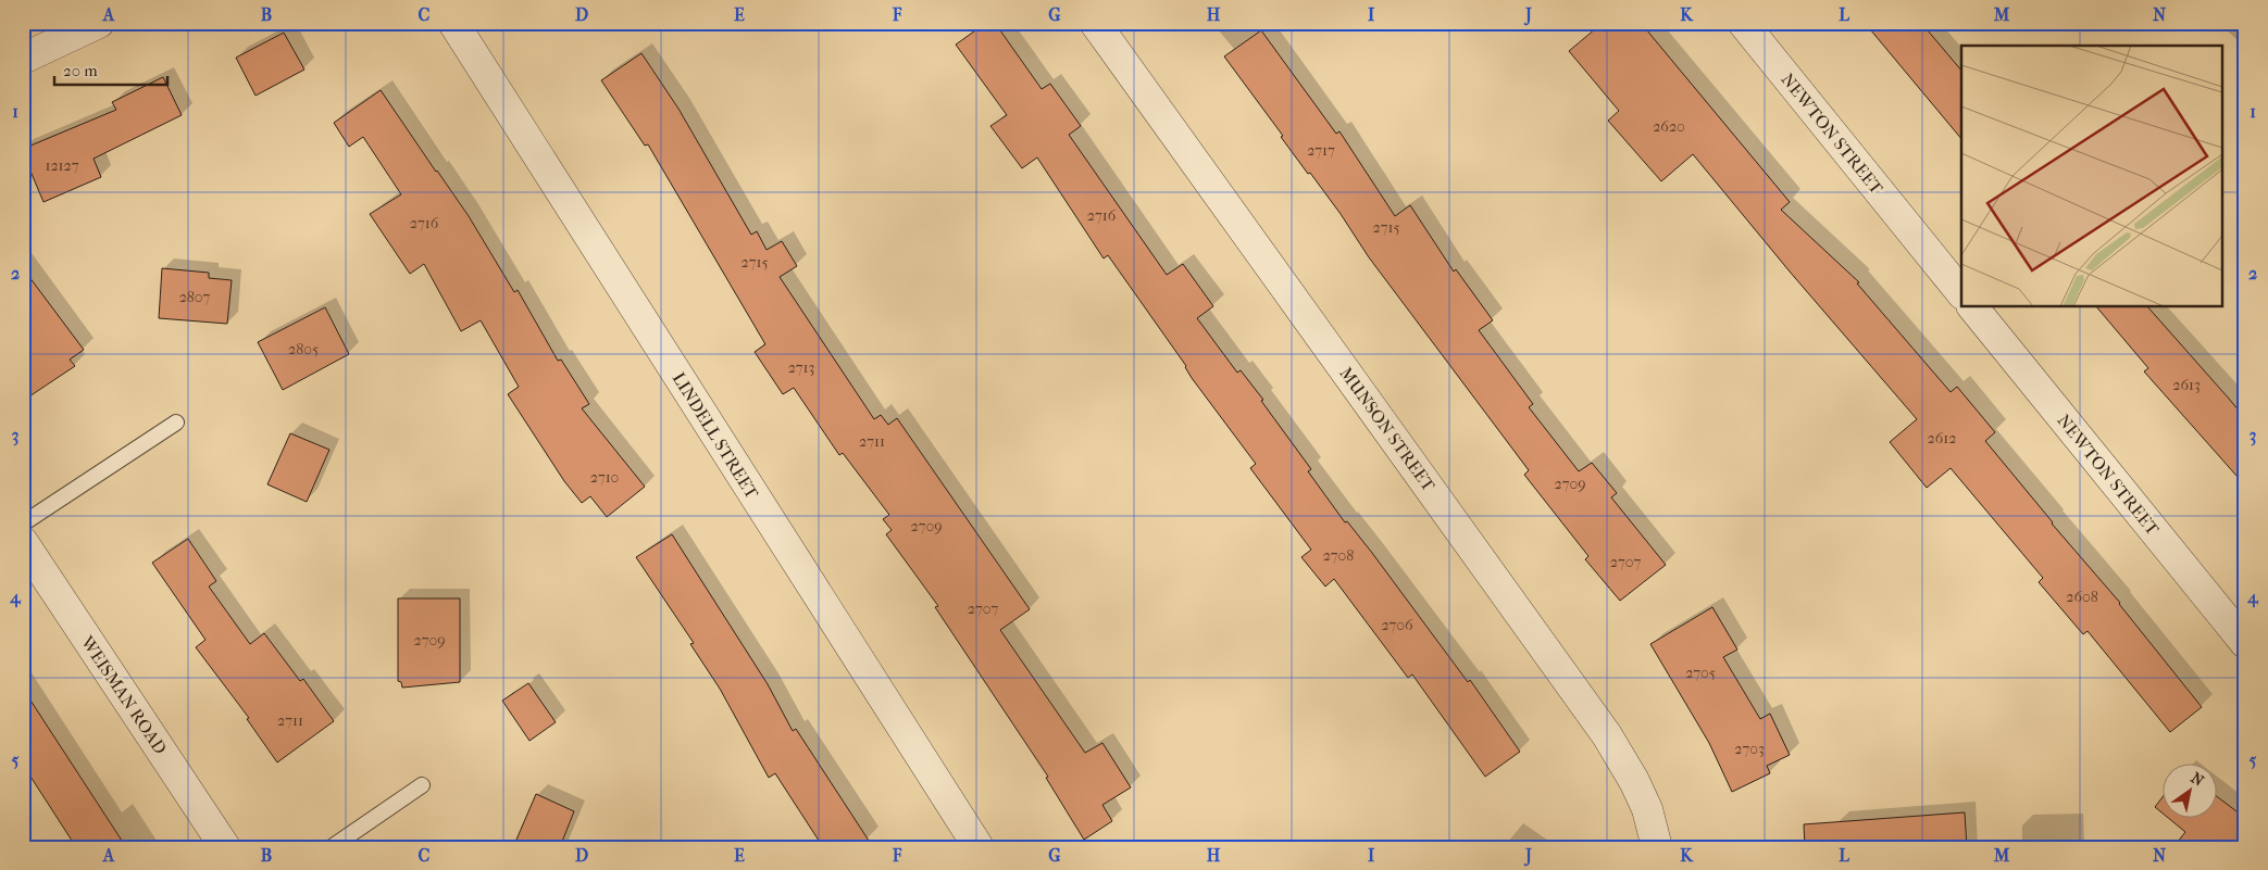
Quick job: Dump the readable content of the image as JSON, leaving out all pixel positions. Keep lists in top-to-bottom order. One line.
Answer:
{"streets":{"street":["NEWTON STREET","MUNSON STREET","LINDELL STREET","WEISMAN ROAD"]},"house_numbers":["2620","2717","12127","2716","2716","2715","2715","2807","2805","2713","2613","2612","2711","2710","2709","2709","2708","2707","2608","2707","2706","2709","2705","2711","2703"],"scale_bar":"20 m","north":"top right","grid":{"columns":["A","B","C","D","E","F","G","H","I","J","K","L","M","N"],"rows":["1","2","3","4","5"]}}
